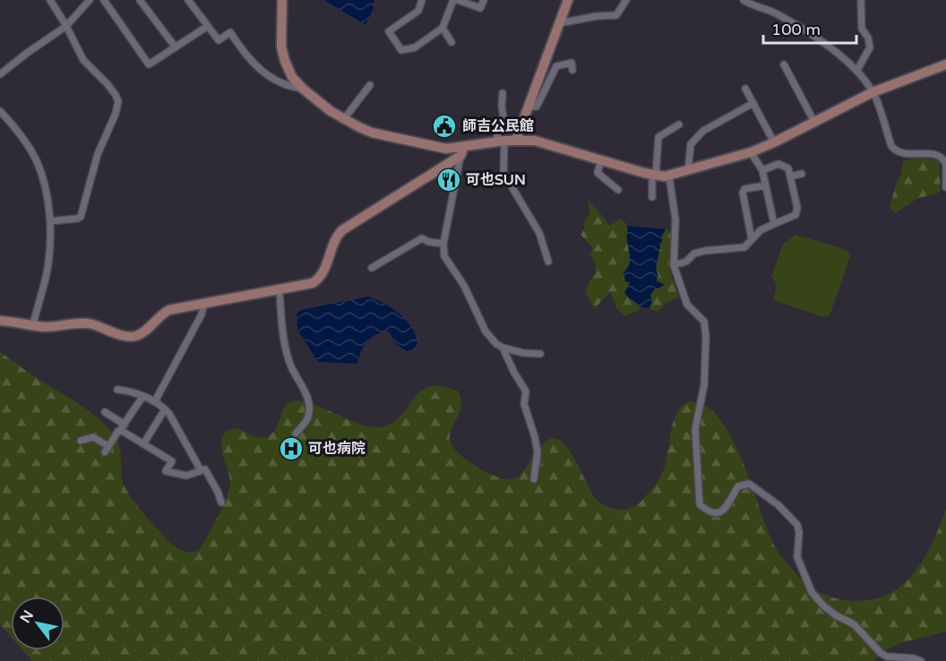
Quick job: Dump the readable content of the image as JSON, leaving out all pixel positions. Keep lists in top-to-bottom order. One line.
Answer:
{"places":{"public building":["師吉公民館"],"restaurant":["可也SUN"],"hospital":["可也病院"]},"scale_bar":"100 m","north":"top left"}
